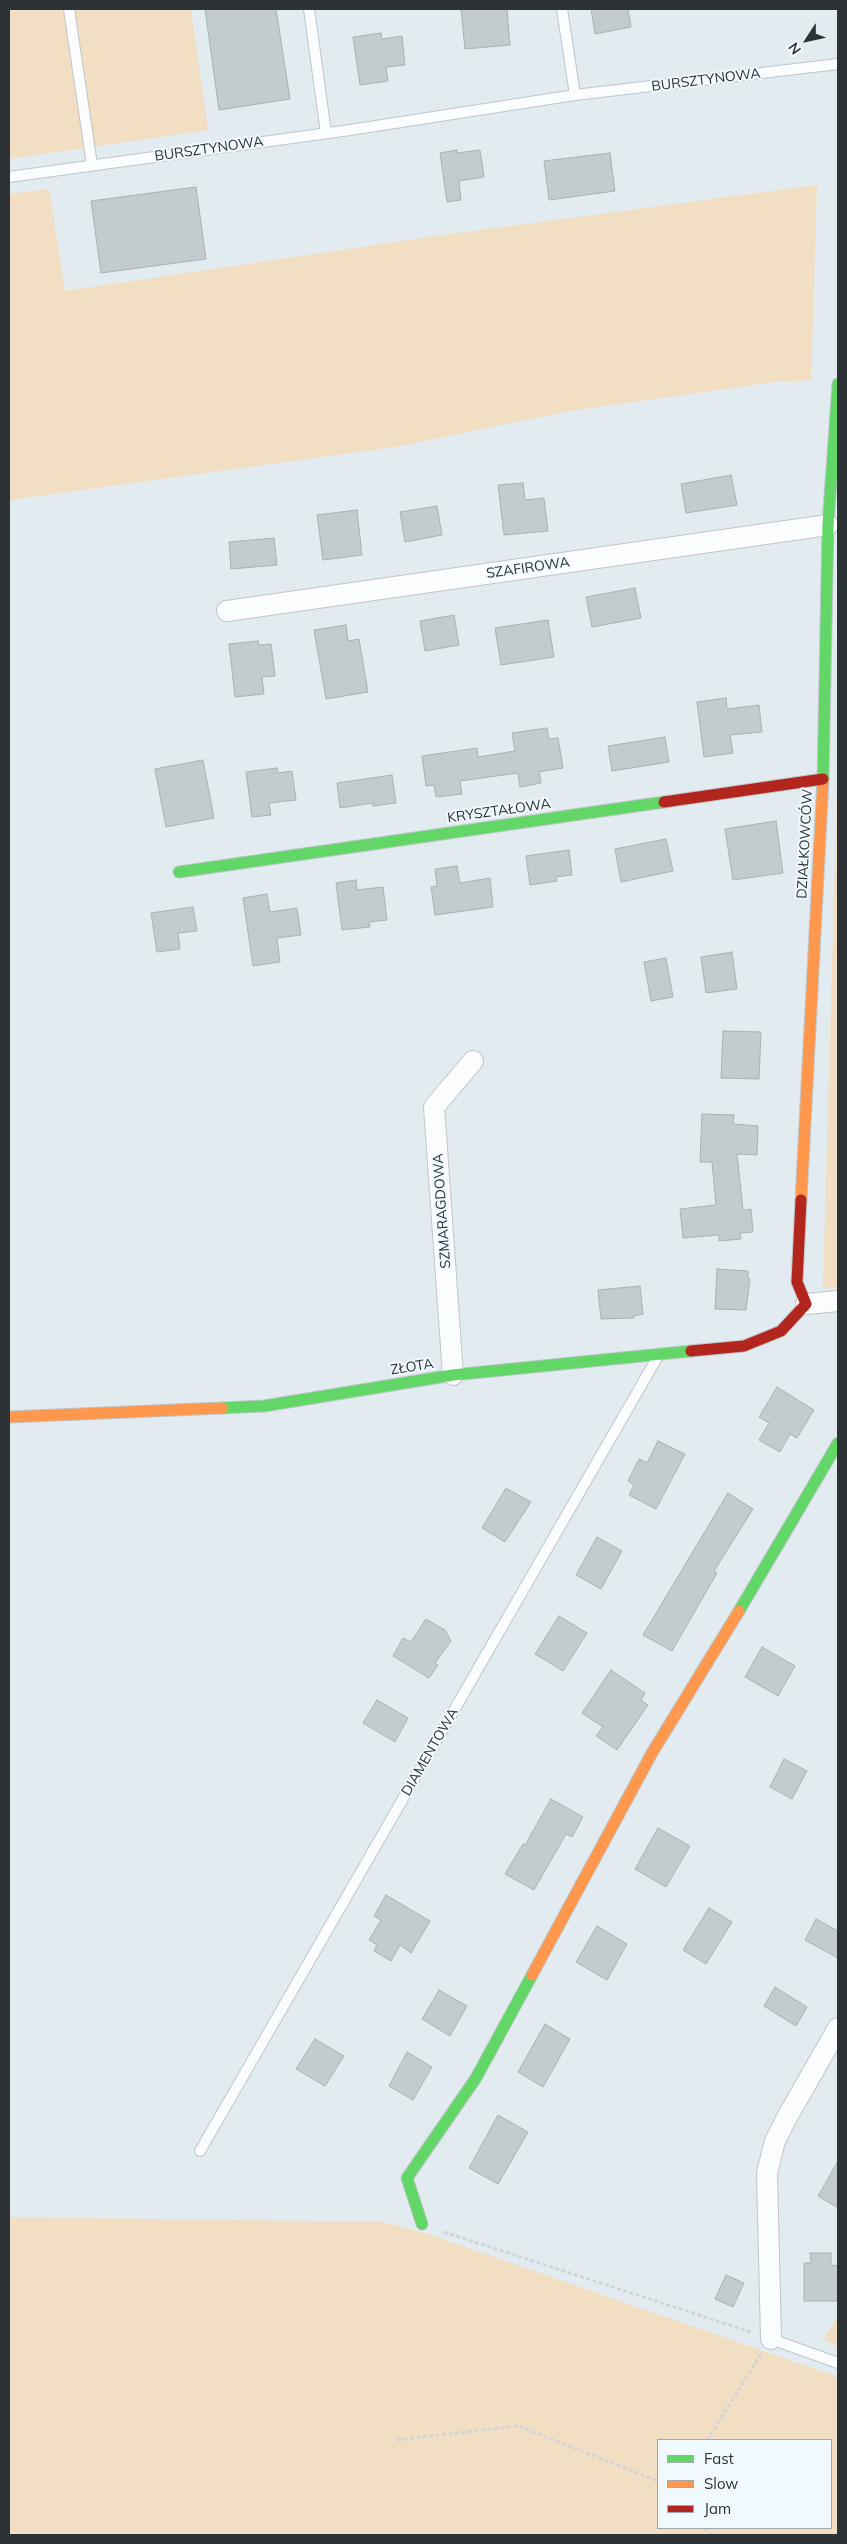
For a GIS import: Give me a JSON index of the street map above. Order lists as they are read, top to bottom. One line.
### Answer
{"streets":{"street":["SZAFIROWA","KRYSZTAŁOWA","DZIAŁKOWCÓW","SZMARAGDOWA","ZŁOTA"],"lane":["BURSZTYNOWA","DIAMENTOWA"]},"crossings":[["SZAFIROWA","DZIAŁKOWCÓW"],["KRYSZTAŁOWA","DZIAŁKOWCÓW"],["DZIAŁKOWCÓW","ZŁOTA"],["SZMARAGDOWA","ZŁOTA"],["ZŁOTA","DIAMENTOWA"]],"legend":["Fast","Slow","Jam"],"north":"bottom left"}
